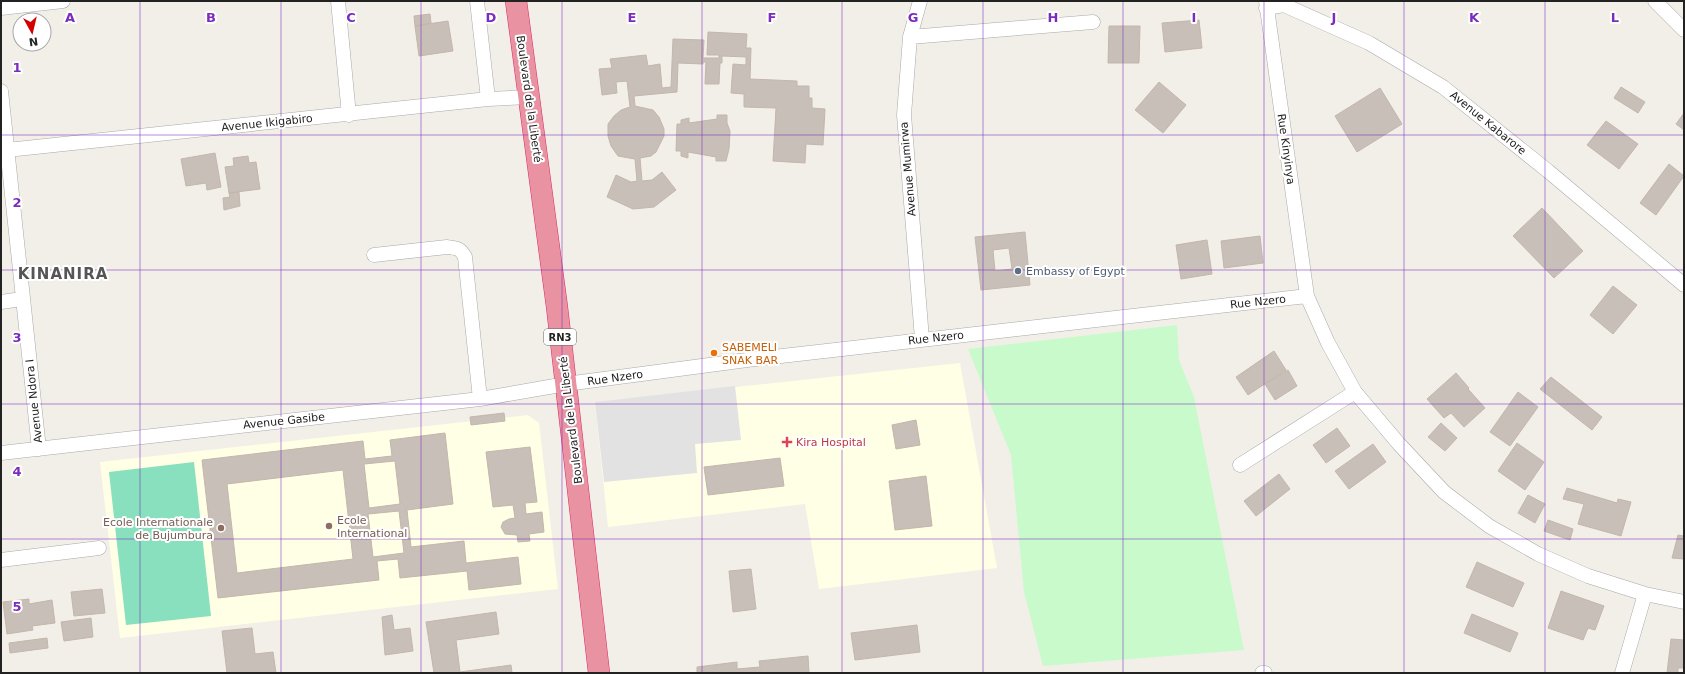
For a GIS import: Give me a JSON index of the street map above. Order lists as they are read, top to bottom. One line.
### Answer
{"streets":{"highway":["Boulevard de la Liberté","RN3"],"street":["Avenue Ikigabiro","Avenue Kabarore","Rue Kinyinya","Avenue Mumirwa","Rue Nzero","Avenue Ndora I","Avenue Gasibe"]},"crossings":[["Boulevard de la Liberté","Avenue Ikigabiro"],["Boulevard de la Liberté","Rue Nzero"],["Boulevard de la Liberté","Avenue Gasibe"],["Avenue Ikigabiro","Avenue Ndora I"],["Avenue Kabarore","Rue Kinyinya"],["Rue Kinyinya","Rue Nzero"],["Avenue Mumirwa","Rue Nzero"],["Rue Nzero","Avenue Gasibe"],["Avenue Ndora I","Avenue Gasibe"]],"districts":["KINANIRA"],"places":{"other":["Embassy of Egypt","SABEMELI SNAK BAR","Ecole International","Ecole Internationale de Bujumbura"],"health":["Kira Hospital"]},"north":"bottom","grid":{"columns":["A","B","C","D","E","F","G","H","I","J","K","L"],"rows":["1","2","3","4","5"]}}
